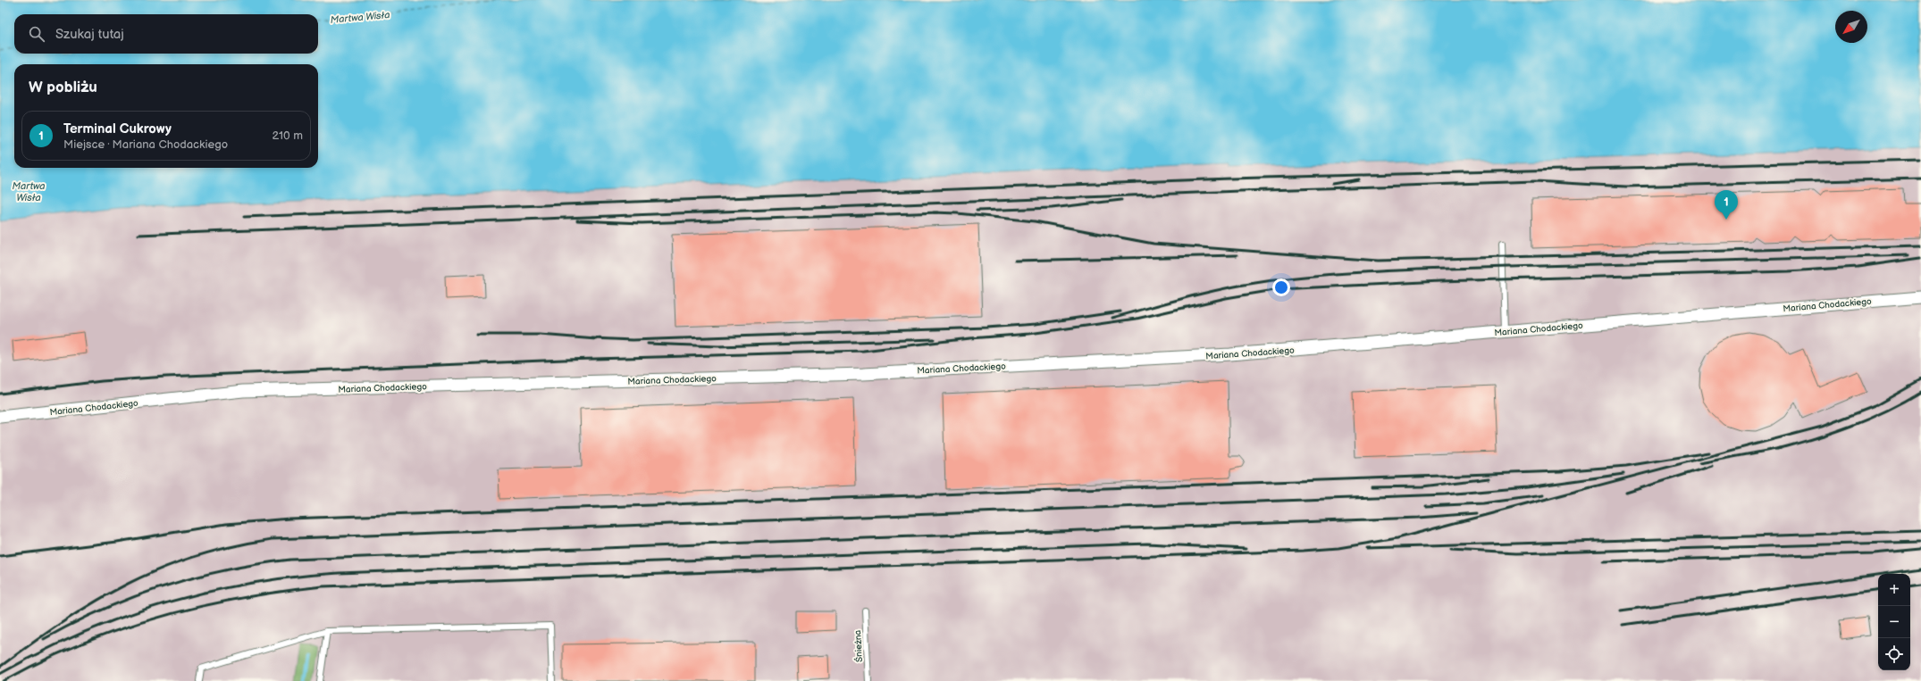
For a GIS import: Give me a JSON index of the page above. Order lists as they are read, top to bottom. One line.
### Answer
{"streets":{"street":["Mariana Chodackiego"],"lane":["Śnieżna"]},"water":["Martwa Wisła"],"north":"bottom left","page":{"search":"Szukaj tutaj","heading":"W pobliżu","list":[{"mark":"1","name":"Terminal Cukrowy","note":"Miejsce · Mariana Chodackiego","value":"210 m"}],"pins":"1","map_buttons":["+","−"]}}
